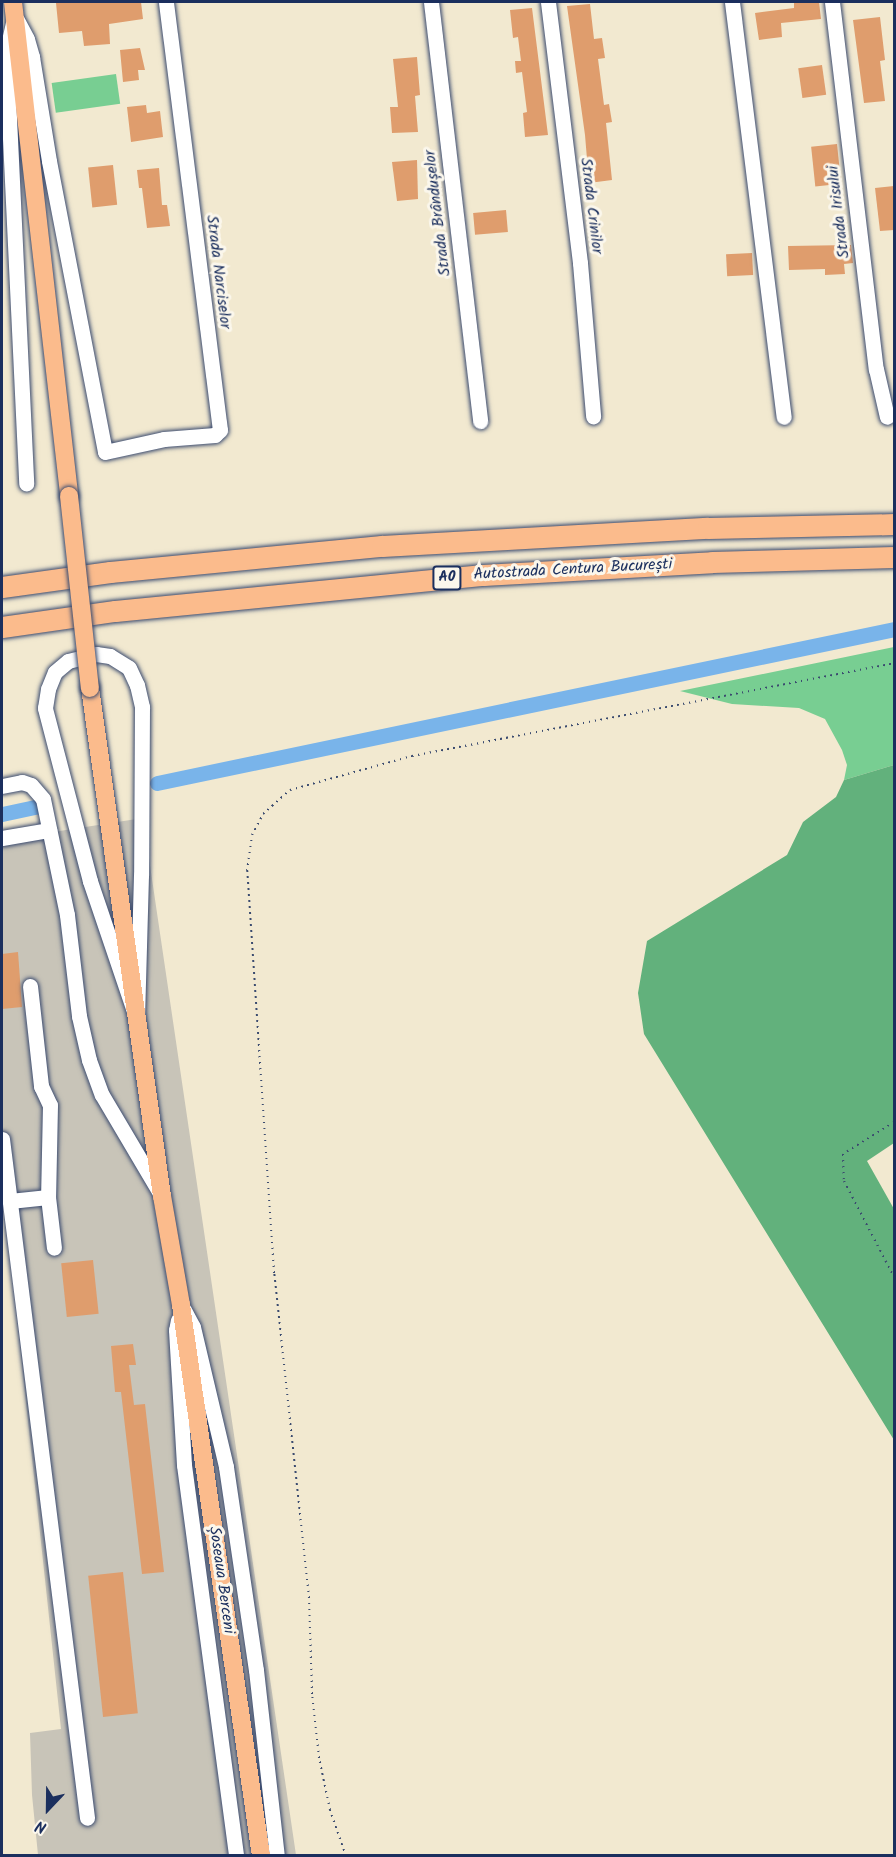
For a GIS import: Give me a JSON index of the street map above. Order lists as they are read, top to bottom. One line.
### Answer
{"streets":{"highway":["Autostrada Centura București","A0"],"main road":["Șoseaua Berceni"],"street":["Strada Crinilor","Strada Irisului","Strada Brândușelor","Strada Narciselor"]},"crossings":[["Strada Narciselor","Șoseaua Berceni"]],"north":"bottom"}
